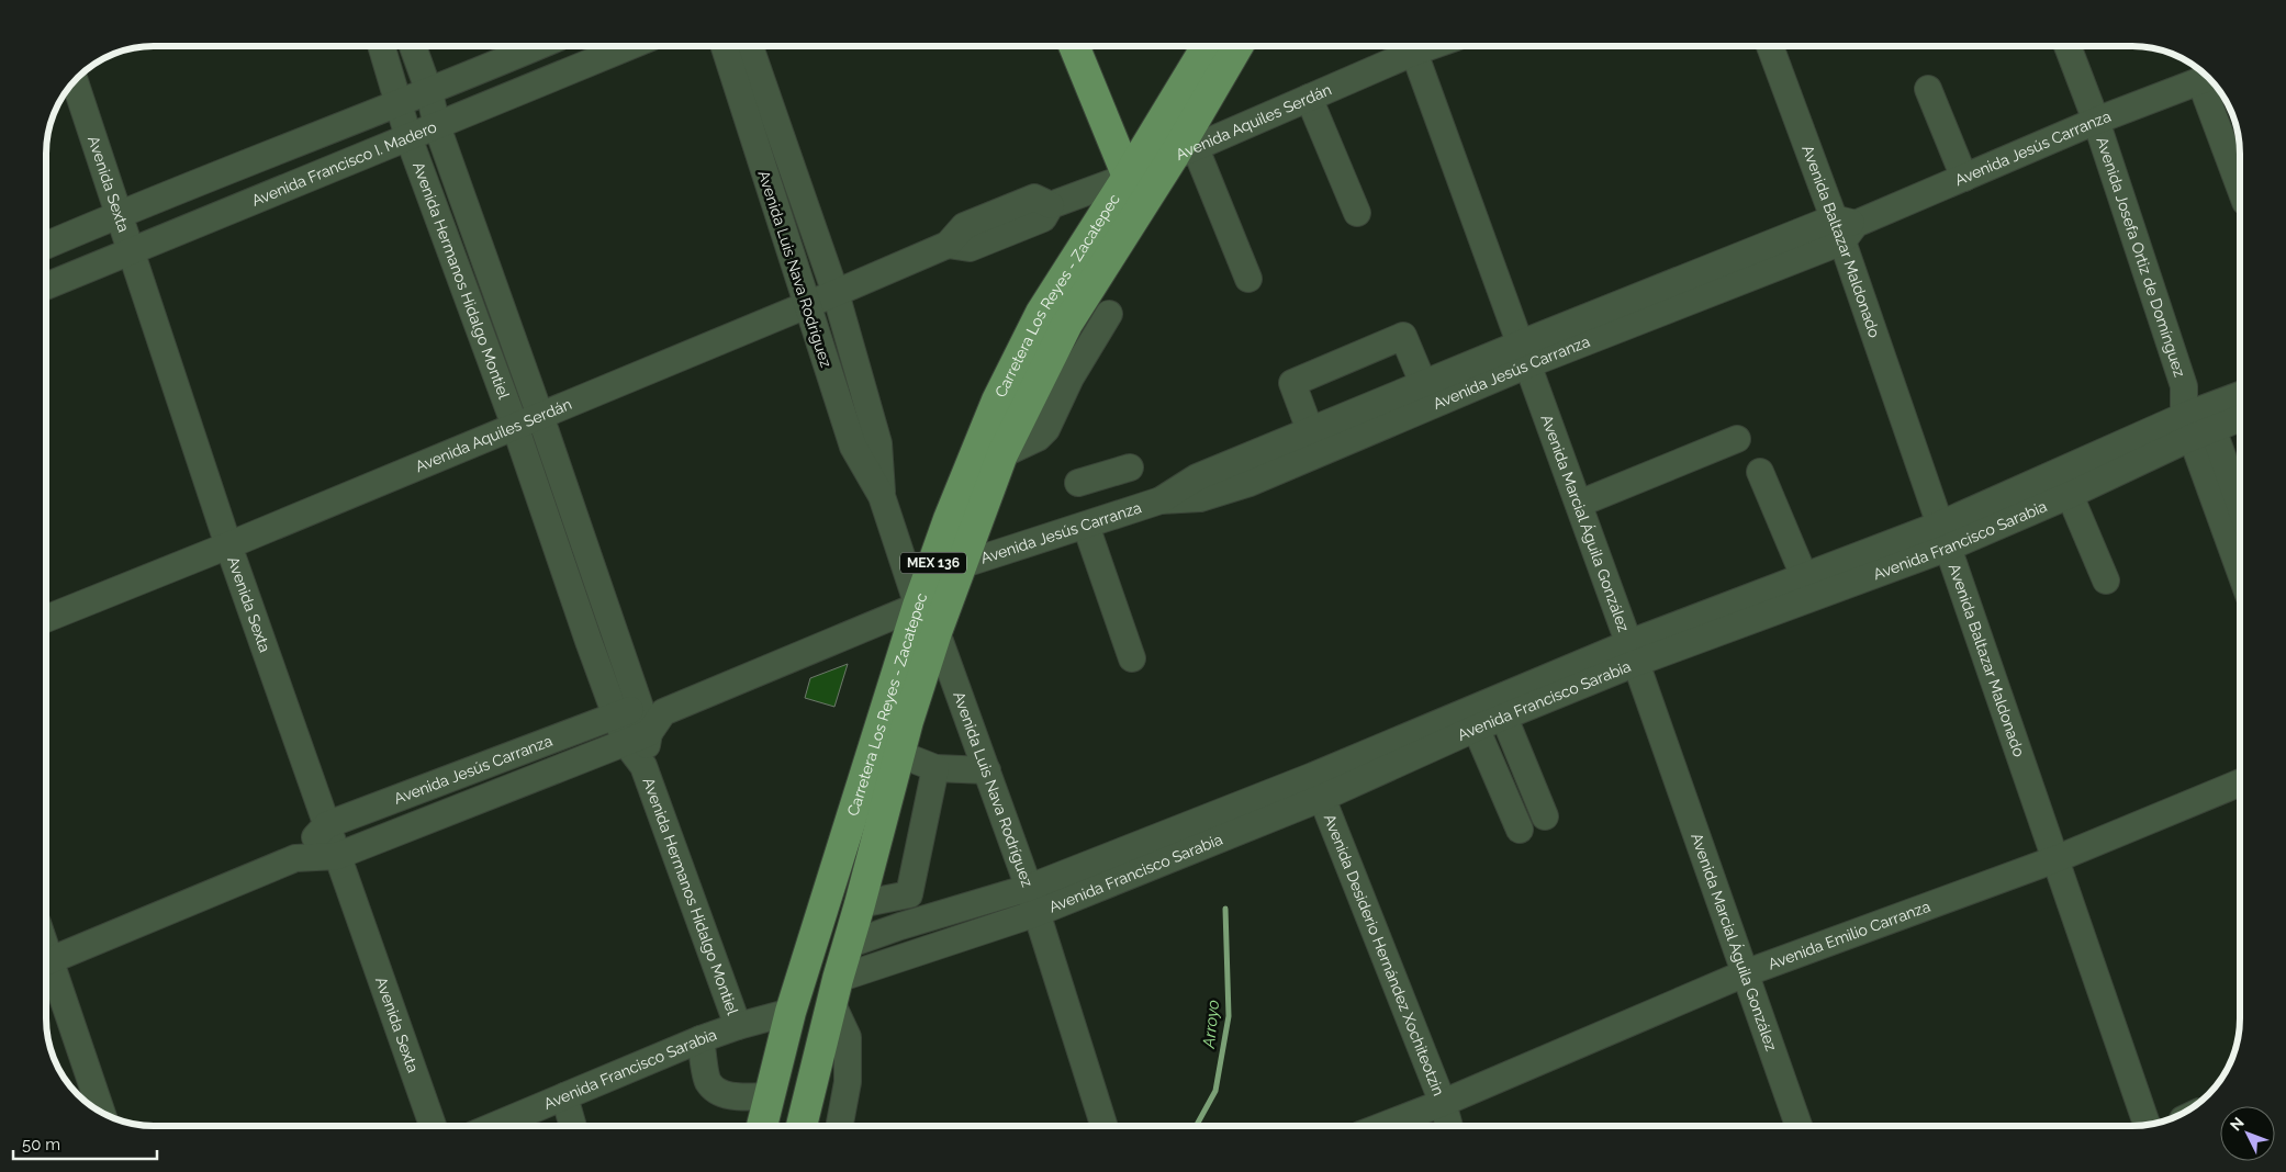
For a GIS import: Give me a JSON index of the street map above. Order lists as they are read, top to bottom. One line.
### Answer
{"streets":{"main road":["Carretera Los Reyes - Zacatepec","MEX 136"],"street":["Avenida Aquiles Serdán","Avenida Jesús Carranza","Avenida Francisco I. Madero","Avenida Sexta","Avenida Baltazar Maldonado","Avenida Josefa Ortiz de Domínguez","Avenida Luis Nava Rodríguez","Avenida Hermanos Hidalgo Montiel","Avenida Marcial Águila González","Avenida Francisco Sarabia","Avenida Emilio Carranza","Avenida Desiderio Hernández Xochiteotzin"]},"crossings":[["Avenida Aquiles Serdán","Avenida Sexta"],["Avenida Aquiles Serdán","Avenida Luis Nava Rodríguez"],["Avenida Aquiles Serdán","Avenida Hermanos Hidalgo Montiel"],["Avenida Aquiles Serdán","Carretera Los Reyes - Zacatepec"],["Avenida Jesús Carranza","Avenida Sexta"],["Avenida Jesús Carranza","Avenida Baltazar Maldonado"],["Avenida Jesús Carranza","Avenida Josefa Ortiz de Domínguez"],["Avenida Jesús Carranza","Avenida Luis Nava Rodríguez"],["Avenida Jesús Carranza","Avenida Hermanos Hidalgo Montiel"],["Avenida Jesús Carranza","Carretera Los Reyes - Zacatepec"],["Avenida Jesús Carranza","Avenida Marcial Águila González"],["Avenida Francisco I. Madero","Avenida Sexta"],["Avenida Francisco I. Madero","Avenida Hermanos Hidalgo Montiel"],["Avenida Baltazar Maldonado","Avenida Francisco Sarabia"],["Avenida Baltazar Maldonado","Avenida Emilio Carranza"],["Avenida Josefa Ortiz de Domínguez","Avenida Francisco Sarabia"],["Avenida Luis Nava Rodríguez","Carretera Los Reyes - Zacatepec"],["Avenida Luis Nava Rodríguez","Avenida Francisco Sarabia"],["Avenida Hermanos Hidalgo Montiel","Avenida Francisco Sarabia"],["Carretera Los Reyes - Zacatepec","Avenida Francisco Sarabia"],["Avenida Marcial Águila González","Avenida Francisco Sarabia"],["Avenida Marcial Águila González","Avenida Emilio Carranza"],["Avenida Francisco Sarabia","Avenida Desiderio Hernández Xochiteotzin"],["Avenida Emilio Carranza","Avenida Desiderio Hernández Xochiteotzin"]],"water":["Arroyo"],"scale_bar":"50 m","north":"top left"}
